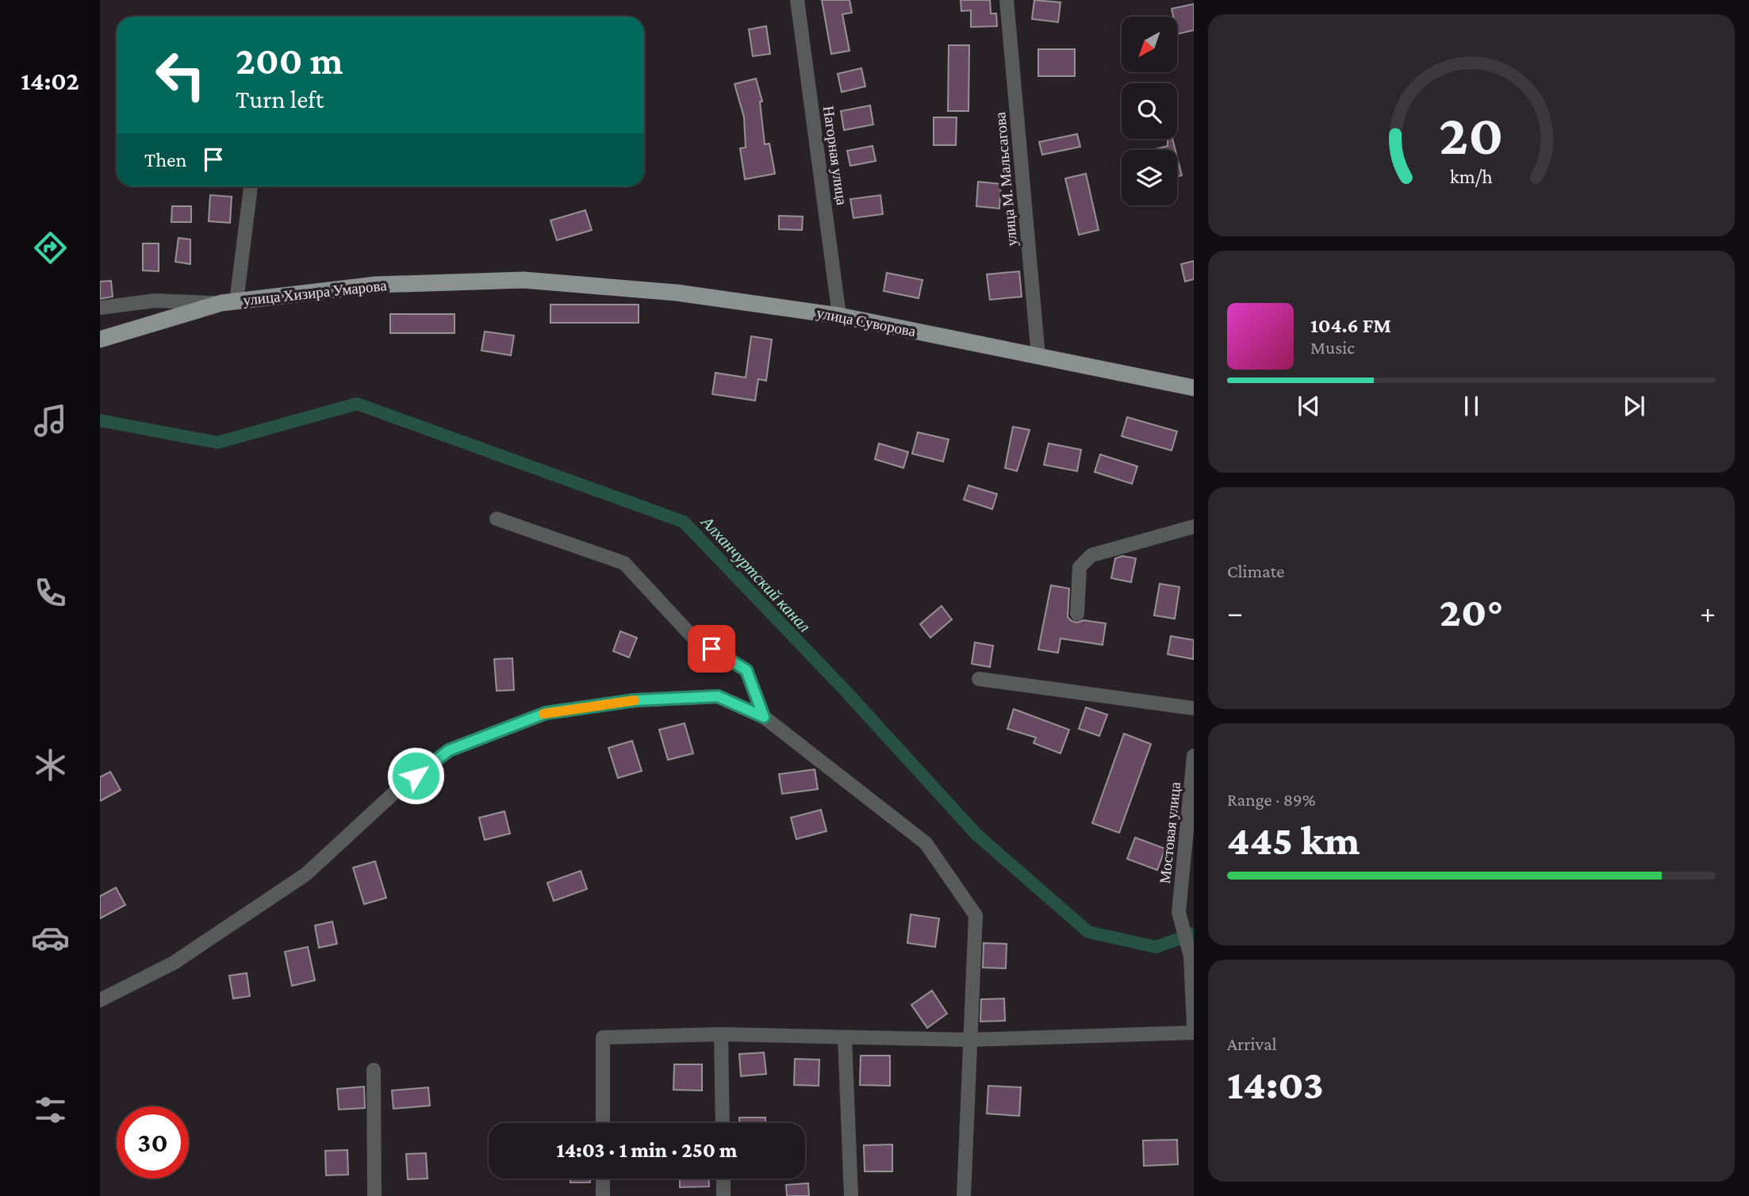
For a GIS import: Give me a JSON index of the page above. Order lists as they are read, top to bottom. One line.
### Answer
{"streets":{"main road":["улица Хизира Умарова","улица Суворова"],"street":["Нагорная улица","улица М. Мальсагова","Мостовая улица"]},"crossings":[["Нагорная улица","улица Суворова"],["улица М. Мальсагова","улица Суворова"],["улица Хизира Умарова","улица Суворова"]],"water":["Алханчуртский канал"],"north":"bottom left","page":{"tabs":"14:02","turn":["200 m","Turn left"],"then":"Then","song":["104.6 FM","Music"],"tile":["Climate",["Range · 89%","445 km"],["Arrival","14:03"]],"heat":["−","20°","+"],"limit":"30","trip":"14:03 · 1 min · 250 m","gauge":["20","km/h"]}}
